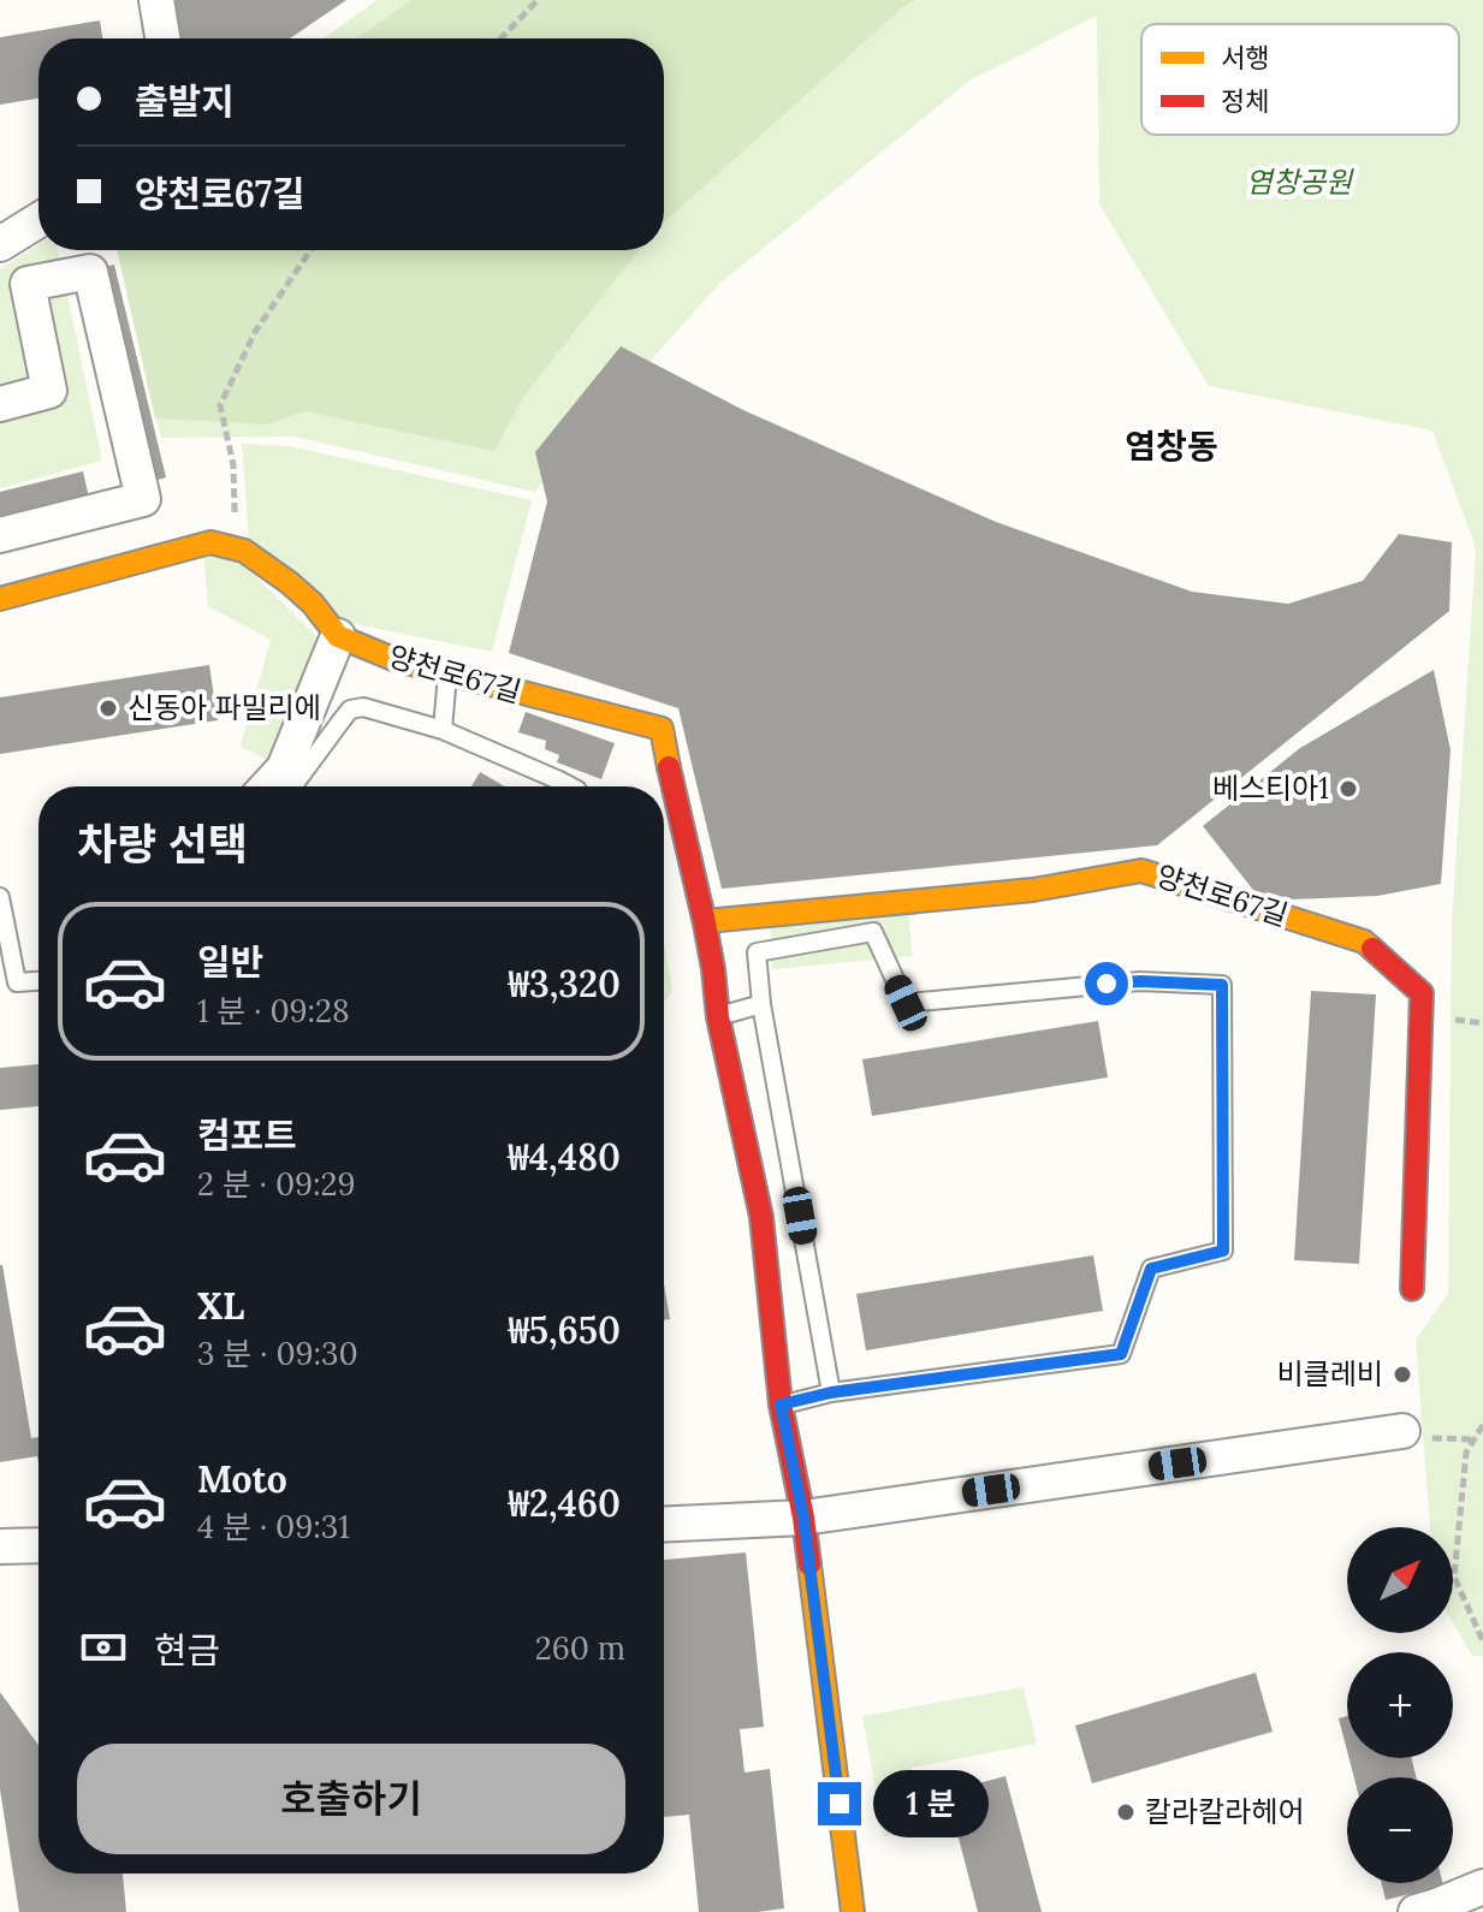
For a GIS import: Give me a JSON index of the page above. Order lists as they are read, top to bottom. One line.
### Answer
{"streets":{"street":["양천로67길"]},"districts":["염창동"],"parks":["염창공원"],"places":["신동아 파밀리에","베스티아1","비클레비","칼라칼라헤어"],"legend":["서행","정체"],"north":"top right","page":{"banner":["출발지","양천로67길"],"heading":"차량 선택","list":[{"name":"일반","note":"1 분 · 09:28","value":"₩3,320"},{"name":"컴포트","note":"2 분 · 09:29","value":"₩4,480"},{"name":"XL","note":"3 분 · 09:30","value":"₩5,650"},{"name":"Moto","note":"4 분 · 09:31","value":"₩2,460"}],"map_buttons":["+","−"],"pay":["현금","260 m"],"buttons":"호출하기","bubble":"1 분"}}
